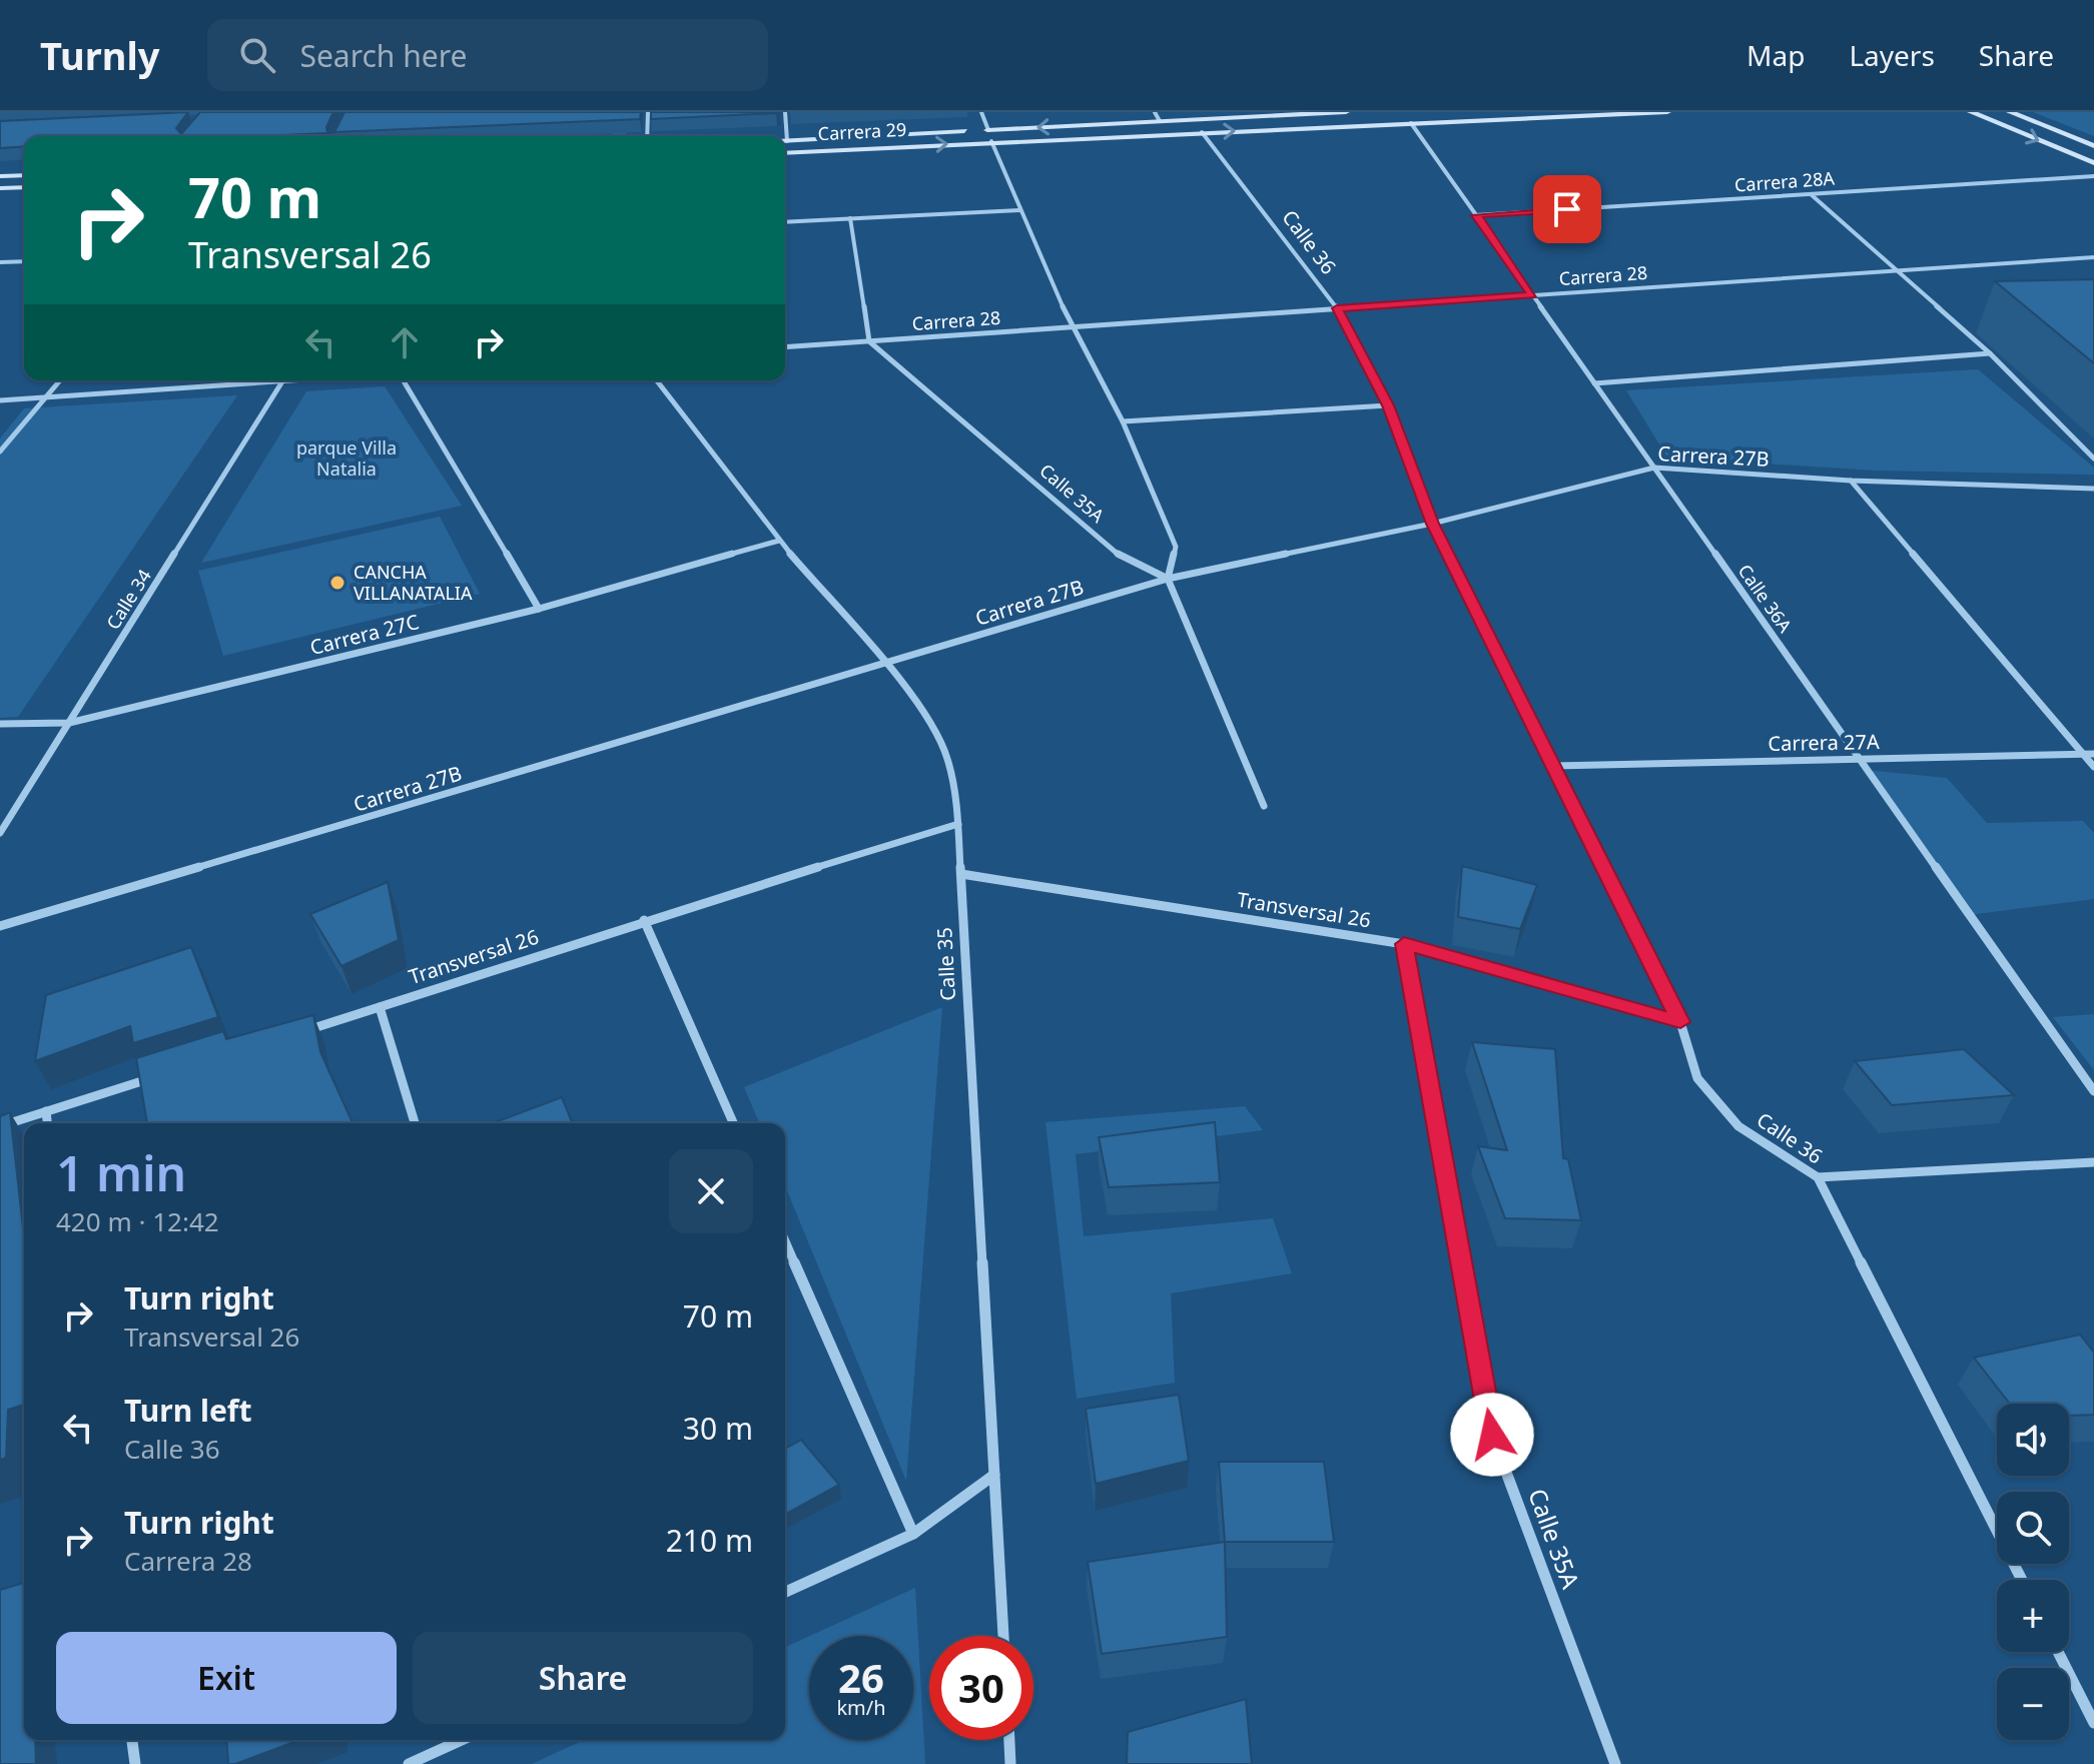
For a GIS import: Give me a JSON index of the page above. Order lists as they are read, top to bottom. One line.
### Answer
{"streets":{"main road":["Carrera 29"],"street":["Carrera 28A","Calle 36","Carrera 28","Carrera 27B","Calle 35A","Calle 36A","Calle 34","Carrera 27C","Carrera 27A","Transversal 26","Calle 35"]},"crossings":[["Carrera 29","Calle 36"],["Carrera 29","Calle 36A"],["Carrera 28A","Calle 36A"],["Calle 36","Carrera 28"],["Calle 36","Carrera 27B"],["Calle 36","Carrera 27A"],["Calle 36","Transversal 26"],["Carrera 28","Calle 35A"],["Carrera 28","Calle 36A"],["Carrera 27B","Calle 35A"],["Carrera 27B","Calle 36A"],["Carrera 27B","Calle 35"],["Calle 35A","Transversal 26"],["Calle 36A","Carrera 27A"],["Calle 34","Carrera 27C"],["Carrera 27C","Calle 35"],["Transversal 26","Calle 35"]],"parks":["parque Villa Natalia"],"places":["CANCHA VILLANATALIA"],"page":{"header":"Turnly","search":"Search here","nav":["Map","Layers","Share"],"turn":["70 m","Transversal 26"],"heading":["1 min","420 m · 12:42"],"list":[{"name":"Turn right","note":"Transversal 26","value":"70 m"},{"name":"Turn left","note":"Calle 36","value":"30 m"},{"name":"Turn right","note":"Carrera 28","value":"210 m"}],"map_buttons":["+","−"],"buttons":["Exit","Share"],"speed":"26 km/h","limit":"30"}}
